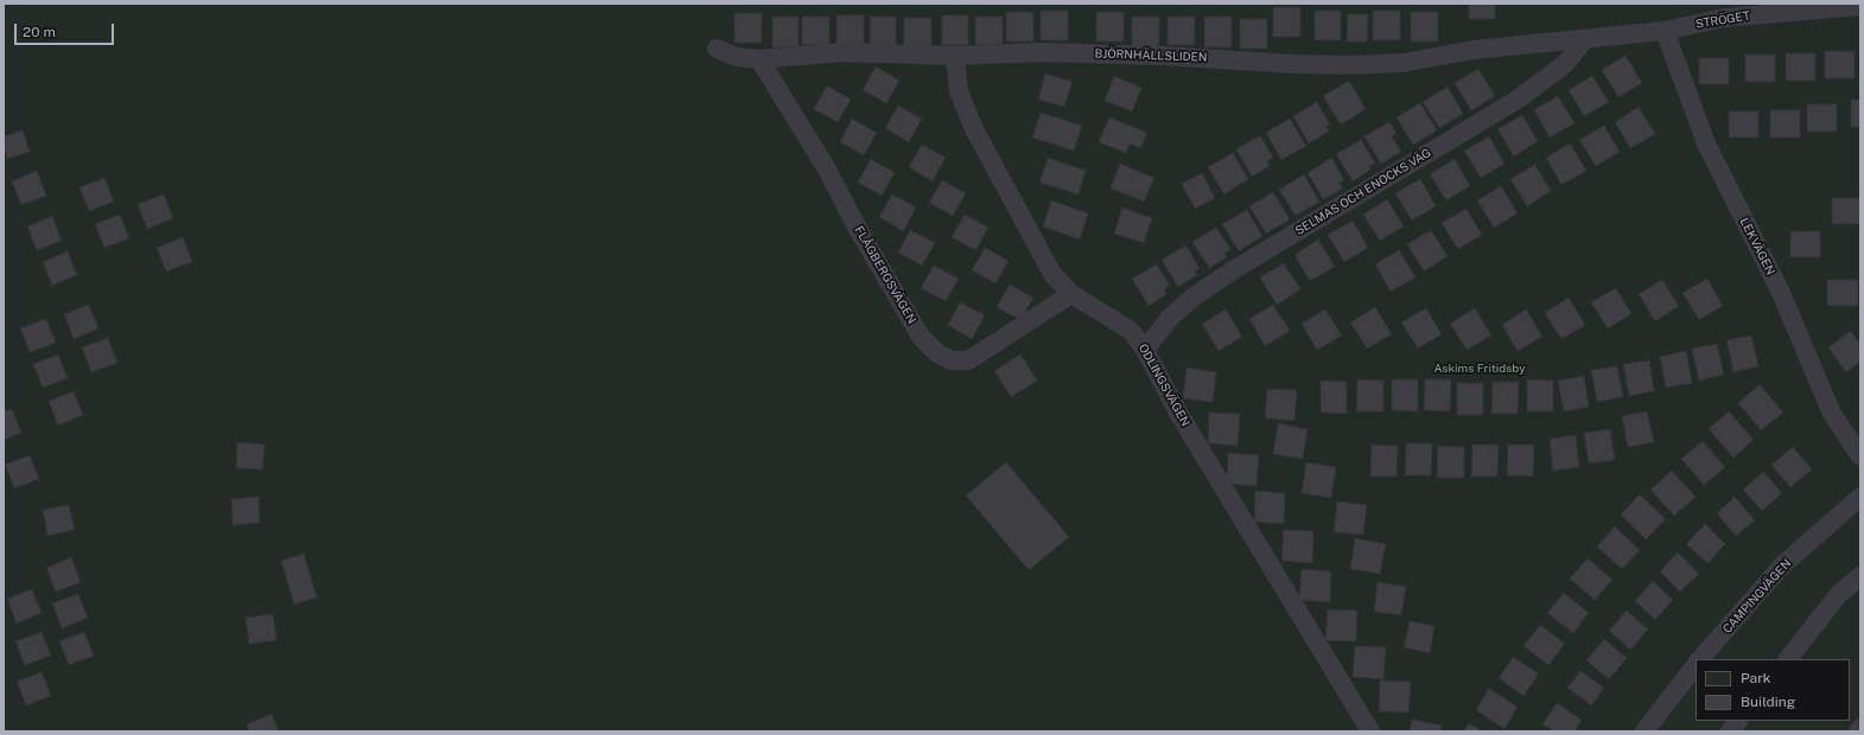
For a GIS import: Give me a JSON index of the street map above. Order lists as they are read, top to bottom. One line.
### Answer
{"streets":{"lane":["STRÖGET","BJÖRNHÄLLSLIDEN","SELMAS OCH ENOCKS VÄG","LEKVÄGEN","FLÅGBERGSVÄGEN","ODLINGSVÄGEN","CAMPINGVÄGEN"]},"crossings":[["STRÖGET","BJÖRNHÄLLSLIDEN"],["STRÖGET","SELMAS OCH ENOCKS VÄG"],["STRÖGET","LEKVÄGEN"],["BJÖRNHÄLLSLIDEN","SELMAS OCH ENOCKS VÄG"],["BJÖRNHÄLLSLIDEN","FLÅGBERGSVÄGEN"],["BJÖRNHÄLLSLIDEN","ODLINGSVÄGEN"],["SELMAS OCH ENOCKS VÄG","ODLINGSVÄGEN"],["FLÅGBERGSVÄGEN","ODLINGSVÄGEN"]],"parks":["Askims Fritidsby"],"legend":["Park","Building"],"scale_bar":"20 m"}
